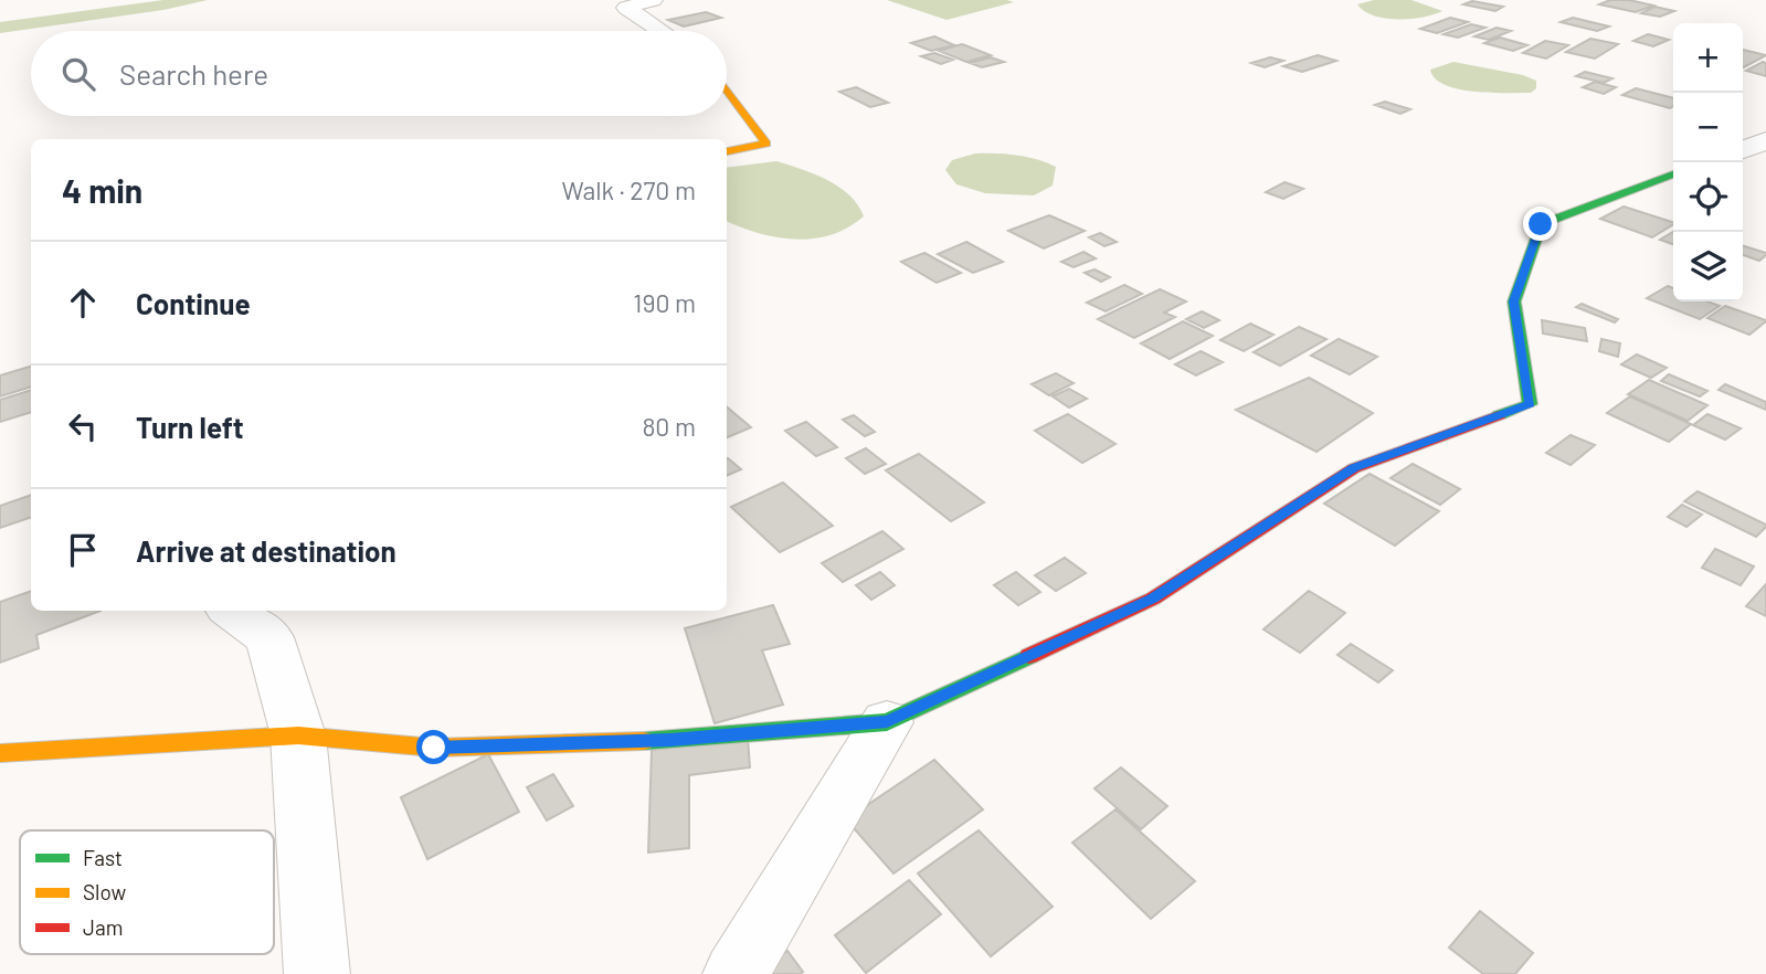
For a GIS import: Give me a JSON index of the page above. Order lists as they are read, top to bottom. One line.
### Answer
{"legend":["Fast","Slow","Jam"],"page":{"map_buttons":["+","−"],"search":"Search here","heading":["4 min","Walk · 270 m"],"list":[["Continue","190 m"],["Turn left","80 m"],"Arrive at destination"]}}
